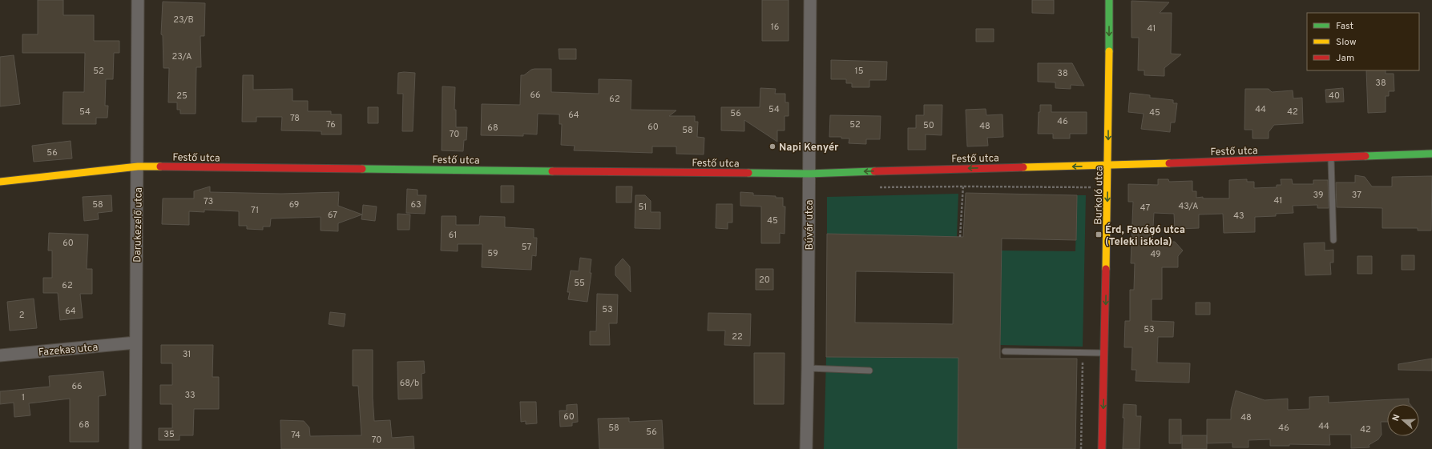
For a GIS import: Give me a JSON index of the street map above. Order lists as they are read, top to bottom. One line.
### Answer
{"streets":{"street":["Festő utca","Burkoló utca","Darukezelő utca","Búvár utca","Fazekas utca"]},"crossings":[["Festő utca","Burkoló utca"],["Festő utca","Darukezelő utca"],["Festő utca","Búvár utca"],["Darukezelő utca","Fazekas utca"]],"one_way":["Burkoló utca"],"places":{"other":["Napi Kenyér"],"transit":["Érd, Favágó utca (Teleki iskola)"]},"house_numbers":["23/B","16","41","23/A","52","15","38","38","66","25","40","62","54","44","54","42","45","56","64","78","46","76","52","50","48","60","68","58","70","56","39","37","41","73","58","69","63","43/A","51","47","71","67","43","45","61","60","57","59","49","20","55","62","53","64","2","53","22","31","68/b","66","33","1","60","48","68","44","58","46","42","56","35","74","70"],"legend":["Fast","Slow","Jam"],"north":"left"}
